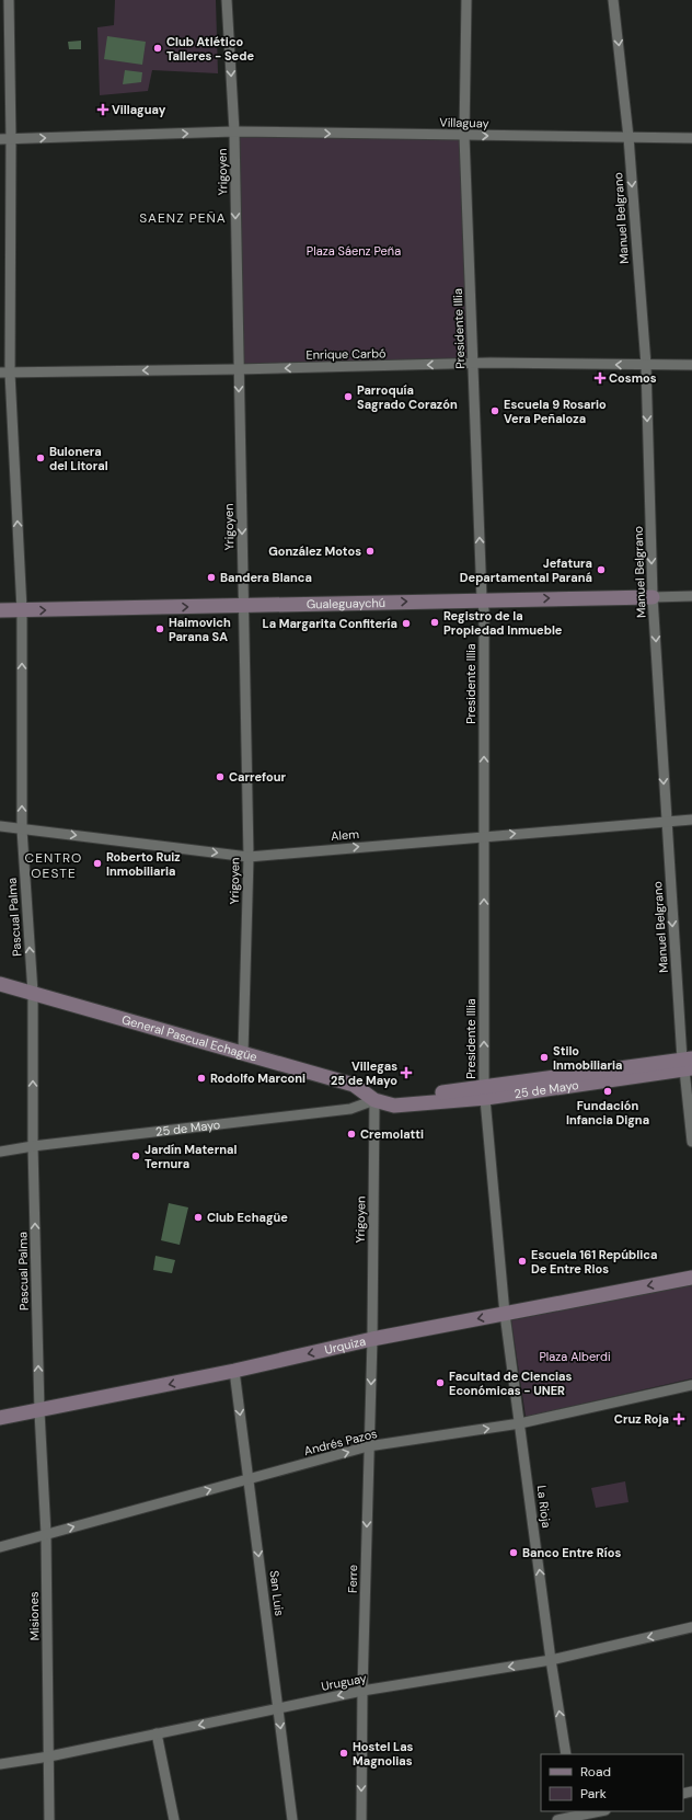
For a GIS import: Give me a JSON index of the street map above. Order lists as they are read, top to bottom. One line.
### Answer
{"streets":{"street":["Villaguay","Yrigoyen","Manuel Belgrano","Presidente Illia","Enrique Carbó","Gualeguaychú","Alem","Pascual Palma","General Pascual Echagüe","25 de Mayo","Urquiza","Andrés Pazos","La Rioja","Ferre","San Luis","Misiones","Uruguay"]},"crossings":[["Villaguay","Yrigoyen"],["Villaguay","Manuel Belgrano"],["Villaguay","Presidente Illia"],["Villaguay","Pascual Palma"],["Yrigoyen","Enrique Carbó"],["Yrigoyen","Gualeguaychú"],["Yrigoyen","Alem"],["Yrigoyen","General Pascual Echagüe"],["Yrigoyen","25 de Mayo"],["Yrigoyen","Urquiza"],["Yrigoyen","Ferre"],["Manuel Belgrano","Enrique Carbó"],["Manuel Belgrano","Gualeguaychú"],["Manuel Belgrano","Alem"],["Manuel Belgrano","25 de Mayo"],["Presidente Illia","Enrique Carbó"],["Presidente Illia","Gualeguaychú"],["Presidente Illia","Alem"],["Presidente Illia","25 de Mayo"],["Presidente Illia","Urquiza"],["Presidente Illia","La Rioja"],["Enrique Carbó","Pascual Palma"],["Gualeguaychú","Pascual Palma"],["Alem","Pascual Palma"],["Pascual Palma","General Pascual Echagüe"],["Pascual Palma","25 de Mayo"],["Pascual Palma","Urquiza"],["Pascual Palma","Misiones"],["General Pascual Echagüe","25 de Mayo"],["Urquiza","La Rioja"],["Urquiza","Ferre"],["Urquiza","San Luis"],["Urquiza","Misiones"],["Andrés Pazos","La Rioja"],["Andrés Pazos","Ferre"],["Andrés Pazos","San Luis"],["Andrés Pazos","Misiones"],["La Rioja","Uruguay"],["Ferre","Uruguay"],["San Luis","Uruguay"],["Misiones","Uruguay"]],"one_way":["Villaguay","Yrigoyen","Manuel Belgrano","Presidente Illia","Enrique Carbó","Gualeguaychú","Alem","Pascual Palma","Urquiza","Andrés Pazos","La Rioja","Ferre","San Luis","Uruguay"],"districts":["SAENZ PEÑA","CENTRO OESTE"],"parks":["Plaza Sáenz Peña","Plaza Alberdi"],"places":{"other":["Club Atlético Talleres - Sede","Parroquía Sagrado Corazón","Escuela 9 Rosario Vera Peñaloza","Bulonera del Litoral","González Motos","Jefatura Departamental Paraná","Bandera Blanca","Registro de la Propiedad Inmueble","La Margarita Confitería","Haimovich Parana SA","Carrefour","Roberto Ruiz Inmobiliaria","Stilo Inmobiliaria","Rodolfo Marconi","Fundación Infancia Digna","Cremolatti","Jardín Maternal Ternura","Club Echagüe","Escuela 161 República De Entre Rios","Facultad de Ciencias Económicas - UNER","Banco Entre Ríos","Hostel Las Magnolias"],"health":["Villaguay","Cosmos","Villegas 25 de Mayo","Cruz Roja"]},"legend":["Road","Park"]}
